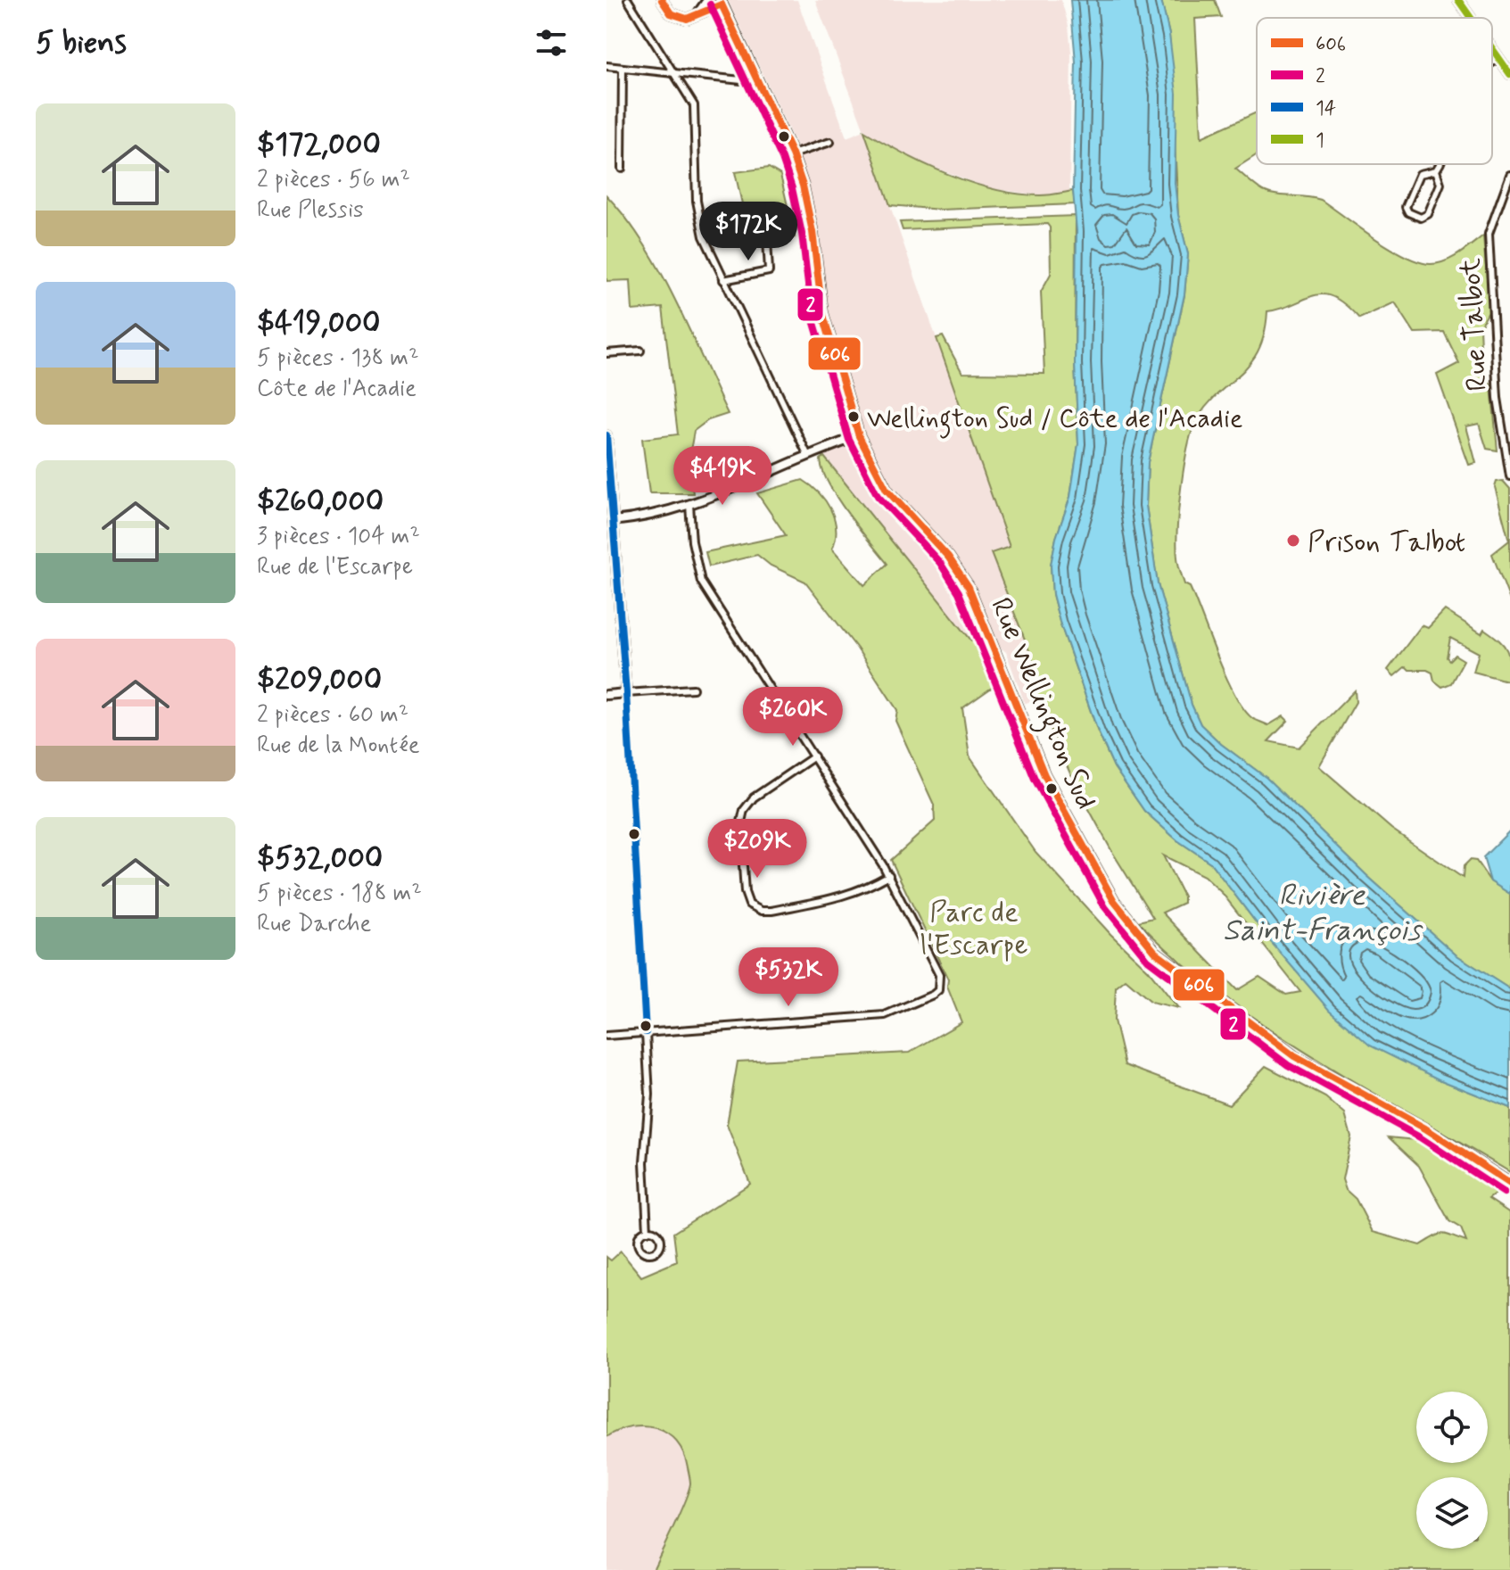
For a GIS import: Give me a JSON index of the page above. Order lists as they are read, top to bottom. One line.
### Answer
{"streets":{"main road":["Rue Wellington Sud"],"street":["Rue Talbot"]},"water":["Rivière Saint-François"],"parks":["Parc de l'Escarpe"],"places":["Wellington Sud / Côte de l'Acadie","Prison Talbot"],"lines":["transit line 606","transit line 1","transit line 2","transit line 14"],"legend":["606","2","14","1"],"page":{"heading":"5 biens","list":[{"name":"$172,000","note":"2 pièces · 56 m² · Rue Plessis"},{"name":"$419,000","note":"5 pièces · 138 m² · Côte de l'Acadie"},{"name":"$260,000","note":"3 pièces · 104 m² · Rue de l'Escarpe"},{"name":"$209,000","note":"2 pièces · 60 m² · Rue de la Montée"},{"name":"$532,000","note":"5 pièces · 188 m² · Rue Darche"}],"price":["$172K","$419K","$260K","$209K","$532K"]}}
